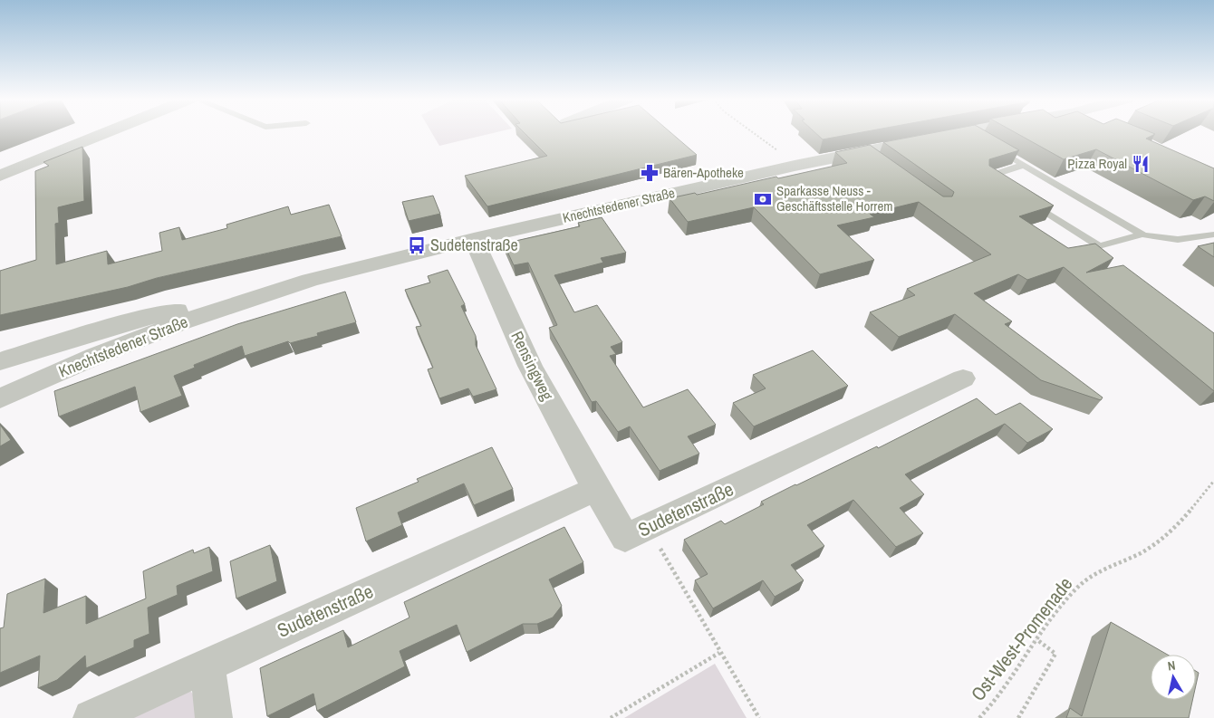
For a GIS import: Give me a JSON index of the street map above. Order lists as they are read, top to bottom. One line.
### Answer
{"streets":{"street":["Knechtstedener Straße","Rensingweg","Sudetenstraße"],"path":["Ost-West-Promenade"]},"crossings":[["Knechtstedener Straße","Rensingweg"],["Rensingweg","Sudetenstraße"]],"places":{"restaurant":["Pizza Royal"],"pharmacy":["Bären-Apotheke"],"bank":["Sparkasse Neuss - Geschäftsstelle Horrem"],"bus stop":["Sudetenstraße"]},"north":"top"}
